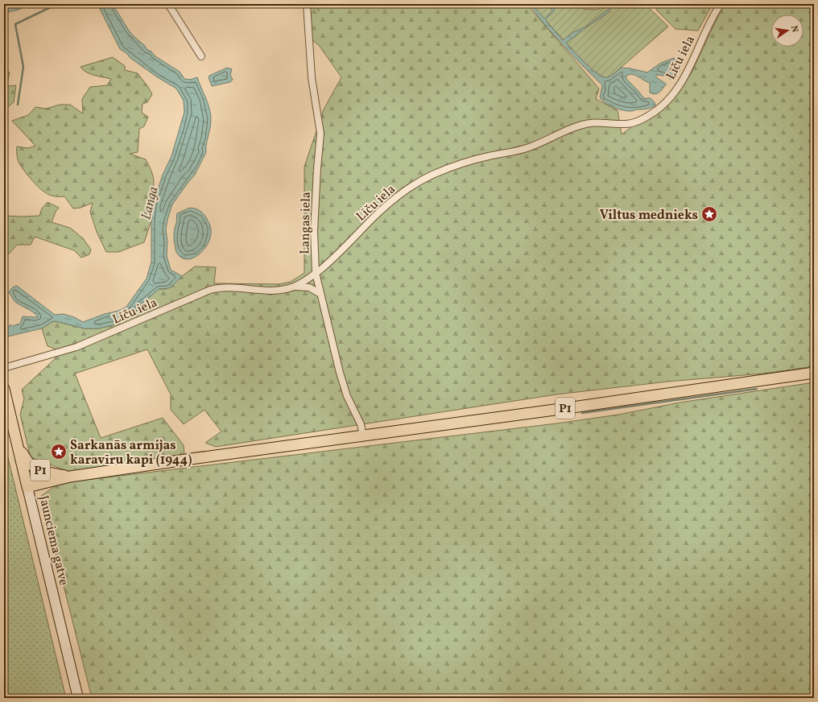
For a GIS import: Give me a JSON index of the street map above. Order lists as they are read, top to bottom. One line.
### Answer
{"streets":{"main road":["P1","Jaunciema gatve"],"street":["Līču iela","Langas iela"]},"crossings":[["Līču iela","Langas iela"],["Langas iela","P1"],["P1","Jaunciema gatve"]],"water":["Langa"],"places":{"place":["Viltus mednieks","Sarkanās armijas karavīru kapi (1944)"]},"north":"right"}
